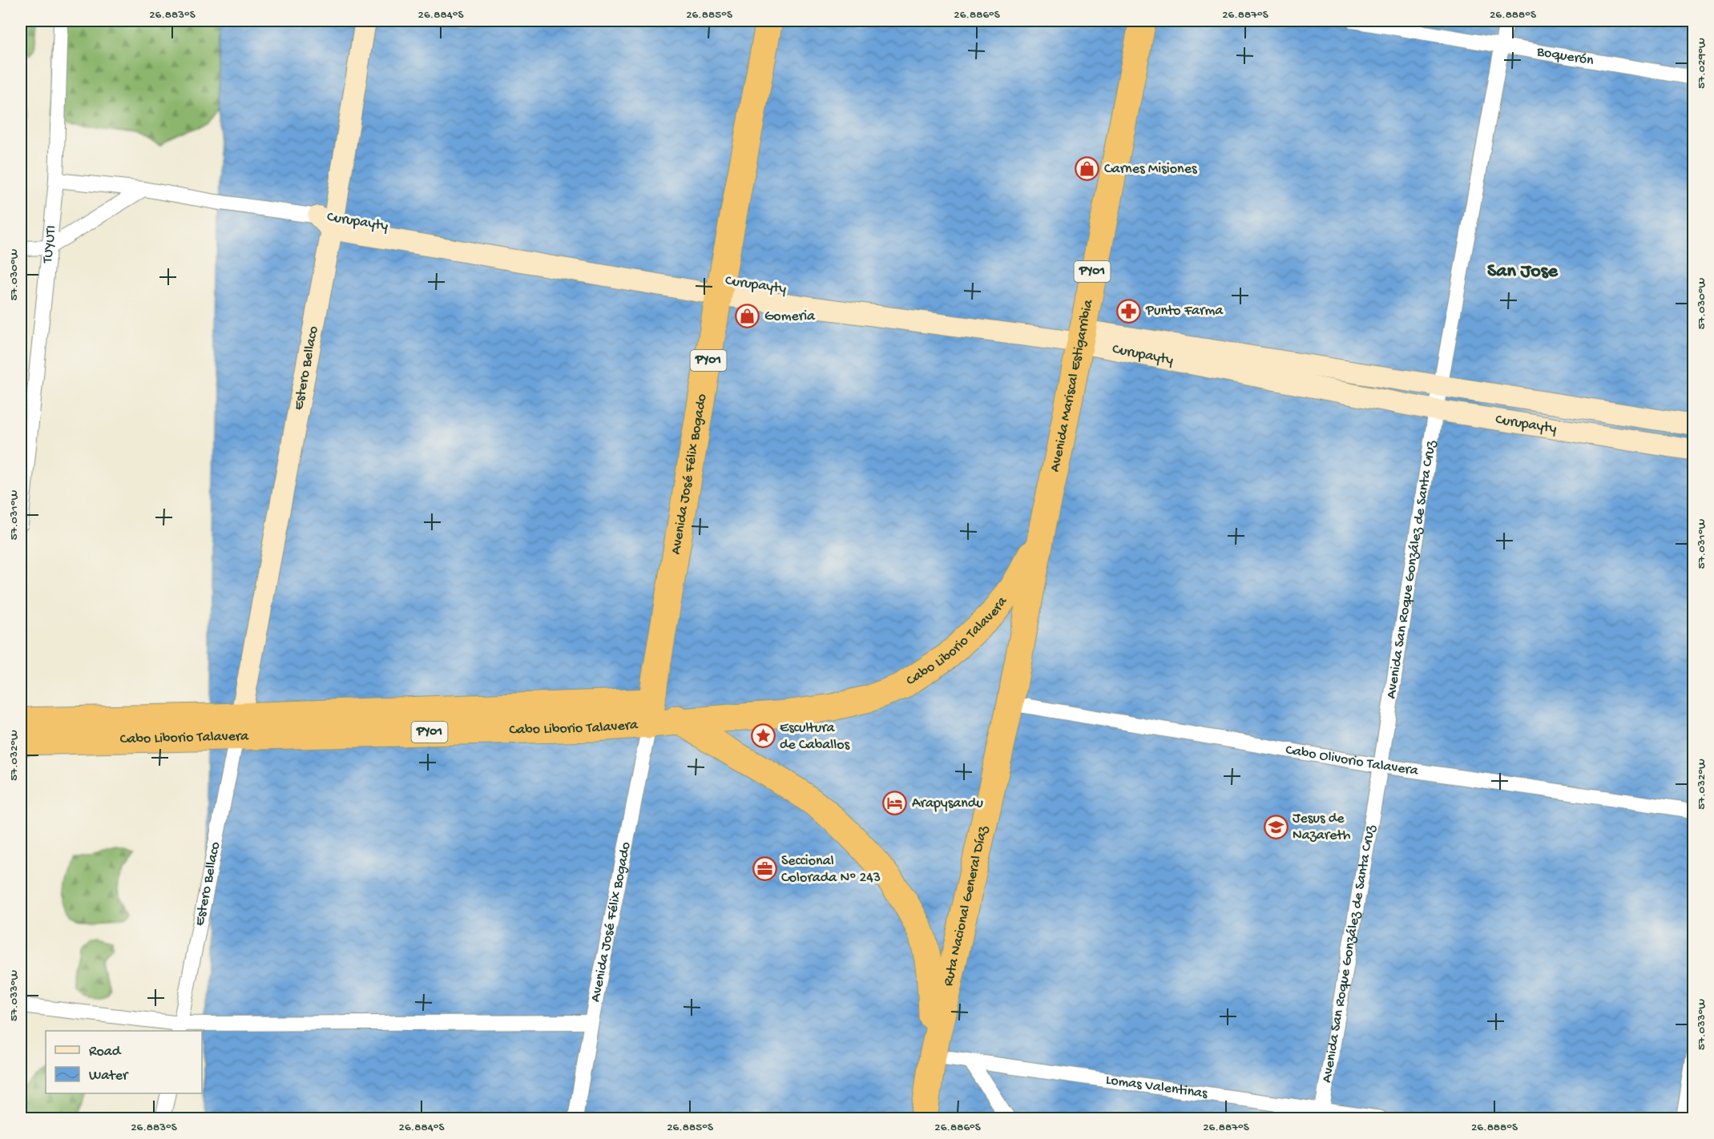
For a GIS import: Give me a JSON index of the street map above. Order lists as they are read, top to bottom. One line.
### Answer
{"streets":{"highway":["PY01","Avenida Mariscal Estigarribia","Avenida José Félix Bogado","Cabo Liborio Talavera","Ruta Nacional General Díaz"],"street":["Boquerón","Curupayty","TUYUTI","Estero Bellaco","Avenida San Roque González de Santa Cruz","Cabo Olivorio Talavera","Lomas Valentinas"]},"crossings":[["Boquerón","Avenida San Roque González de Santa Cruz"],["Curupayty","Estero Bellaco"],["Curupayty","Avenida Mariscal Estigarribia"],["Curupayty","Avenida José Félix Bogado"],["Curupayty","Avenida San Roque González de Santa Cruz"],["Estero Bellaco","Cabo Liborio Talavera"],["Avenida Mariscal Estigarribia","Cabo Liborio Talavera"],["Avenida Mariscal Estigarribia","Ruta Nacional General Díaz"],["Avenida José Félix Bogado","Cabo Liborio Talavera"],["Avenida San Roque González de Santa Cruz","Cabo Olivorio Talavera"],["Avenida San Roque González de Santa Cruz","Lomas Valentinas"],["Cabo Liborio Talavera","Ruta Nacional General Díaz"],["Cabo Olivorio Talavera","Ruta Nacional General Díaz"],["Ruta Nacional General Díaz","Lomas Valentinas"]],"districts":["San Jose"],"places":{"shop":["Carnes Misiones","Gomeria"],"pharmacy":["Punto Farma"],"place":["Escultura de Caballos"],"hotel":["Arapysandu"],"school or university":["Jesus de Nazareth"],"office":["Seccional Colorada Nº 243"]},"legend":["Road","Water"],"coordinates":["26.883°S","26.884°S","26.885°S","26.886°S","26.887°S","26.888°S","57.029°W","57.030°W","57.031°W","57.032°W","57.033°W"]}
